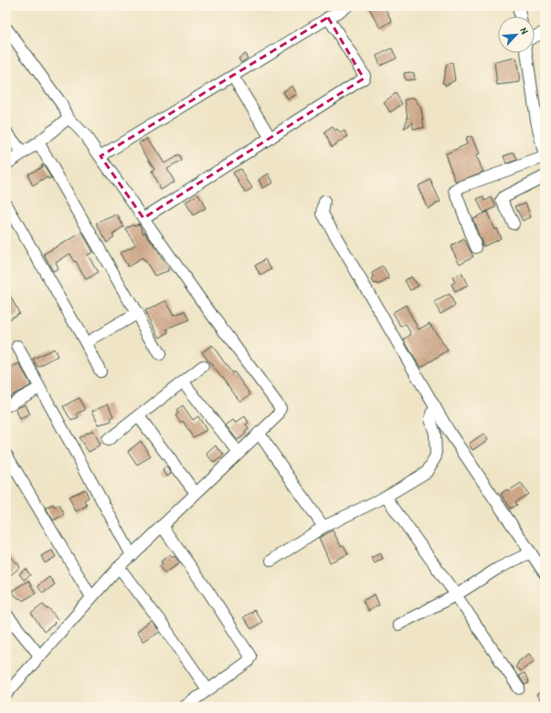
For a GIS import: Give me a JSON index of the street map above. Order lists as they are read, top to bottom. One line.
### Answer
{"north":"top right"}
